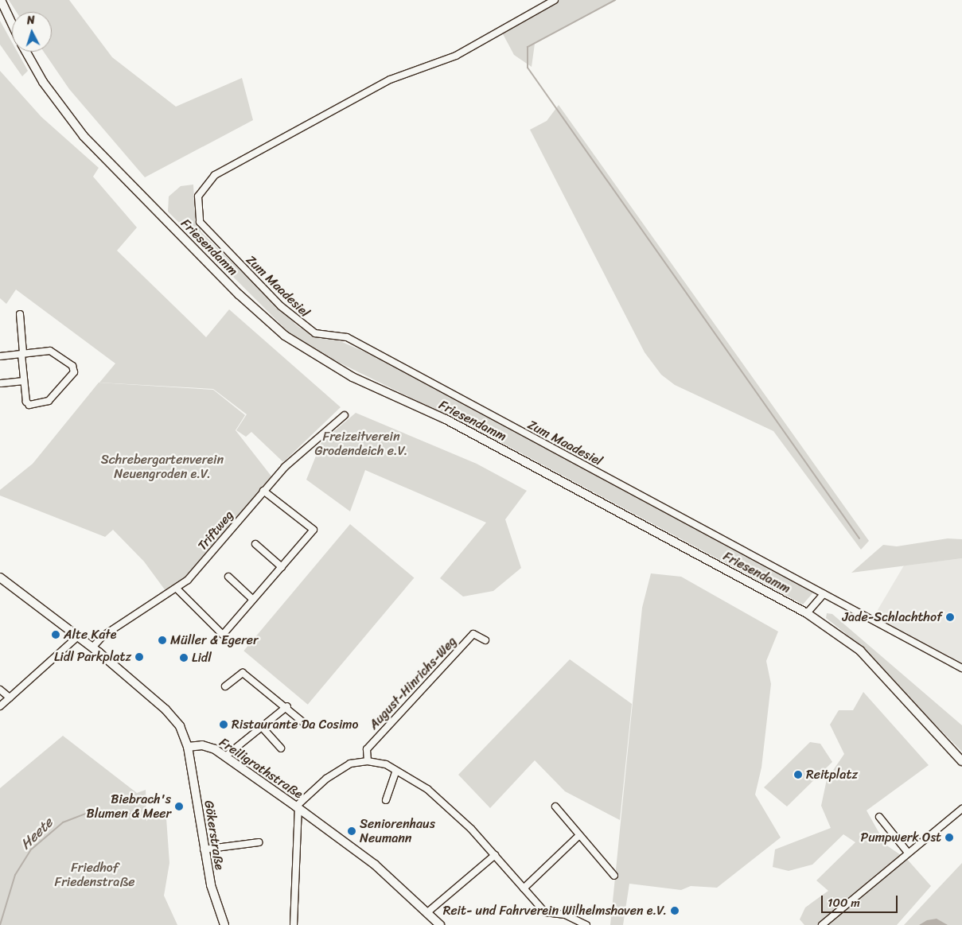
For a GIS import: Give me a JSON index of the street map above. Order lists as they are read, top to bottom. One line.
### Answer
{"streets":{"main road":["Friesendamm","Freiligrathstraße","Gökerstraße"],"street":["Zum Maadesiel","Triftweg","August-Hinrichs-Weg"]},"crossings":[["Freiligrathstraße","Gökerstraße"]],"water":["Heete"],"parks":["Freizeitverein Grodendeich e.V.","Schrebergartenverein Neuengroden e.V.","Friedhof Friedenstraße"],"places":["Jade-Schlachthof","Alte Kate","Müller & Egerer","Lidl Parkplatz","Lidl","Ristaurante Da Cosimo","Reitplatz","Biebrach's Blumen & Meer","Seniorenhaus Neumann","Pumpwerk Ost","Reit- und Fahrverein Wilhelmshaven e.V."],"scale_bar":"100 m","north":"top"}
